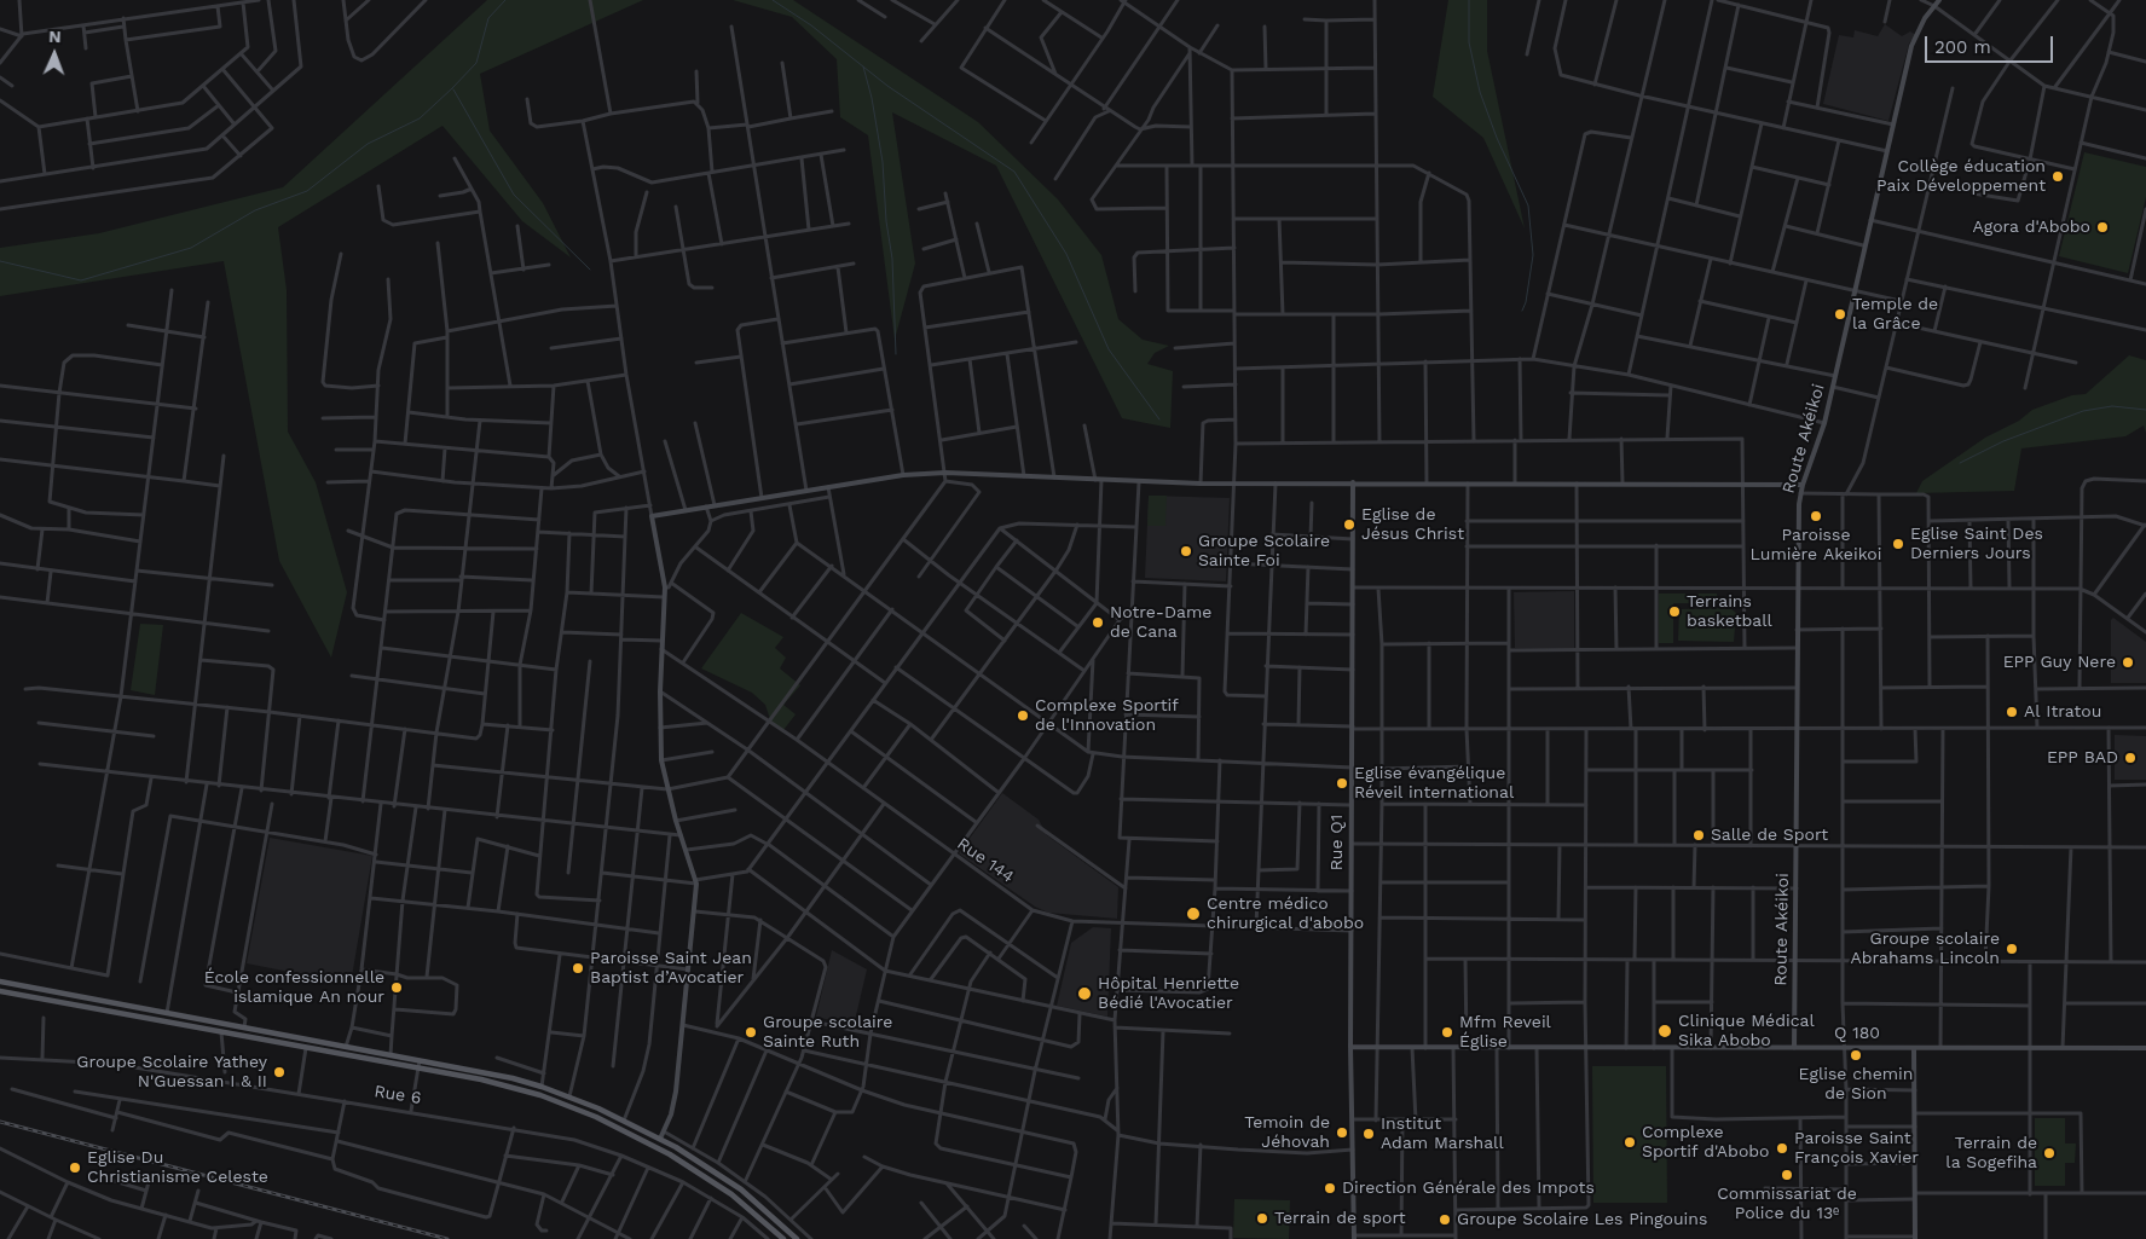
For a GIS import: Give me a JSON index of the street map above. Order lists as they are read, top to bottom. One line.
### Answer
{"streets":{"street":["Route Akéikoi","Rue Q1","Rue 144","Q 180","Rue 6"]},"crossings":[["Route Akéikoi","Q 180"],["Rue Q1","Rue 144"],["Rue Q1","Q 180"]],"places":["Collège éducation Paix Développement","Agora d'Abobo","Temple de la Grâce","Paroisse Lumière Akeikoi","Eglise de Jésus Christ","Eglise Saint Des Derniers Jours","Groupe Scolaire Sainte Foi","Terrains basketball","Notre-Dame de Cana","EPP Guy Nere","Al Itratou","Complexe Sportif de l'Innovation","EPP BAD","Eglise évangélique Réveil international","Salle de Sport","Centre médico chirurgical d'abobo","Groupe scolaire Abrahams Lincoln","Paroisse Saint Jean Baptist d’Avocatier","École confessionnelle islamique An nour","Hôpital Henriette Bédié l'Avocatier","Clinique Médical Sika Abobo","Groupe scolaire Sainte Ruth","Mfm Reveil Église","Eglise chemin de Sion","Groupe Scolaire Yathey N'Guessan I & II","Temoin de Jéhovah","Institut Adam Marshall","Complexe Sportif d'Abobo","Paroisse Saint François Xavier","Terrain de la Sogefiha","Eglise Du Christianisme Celeste","Commissariat de Police du 13ᵉ","Direction Générale des Impots","Terrain de sport","Groupe Scolaire Les Pingouins"],"scale_bar":"200 m","north":"top"}
